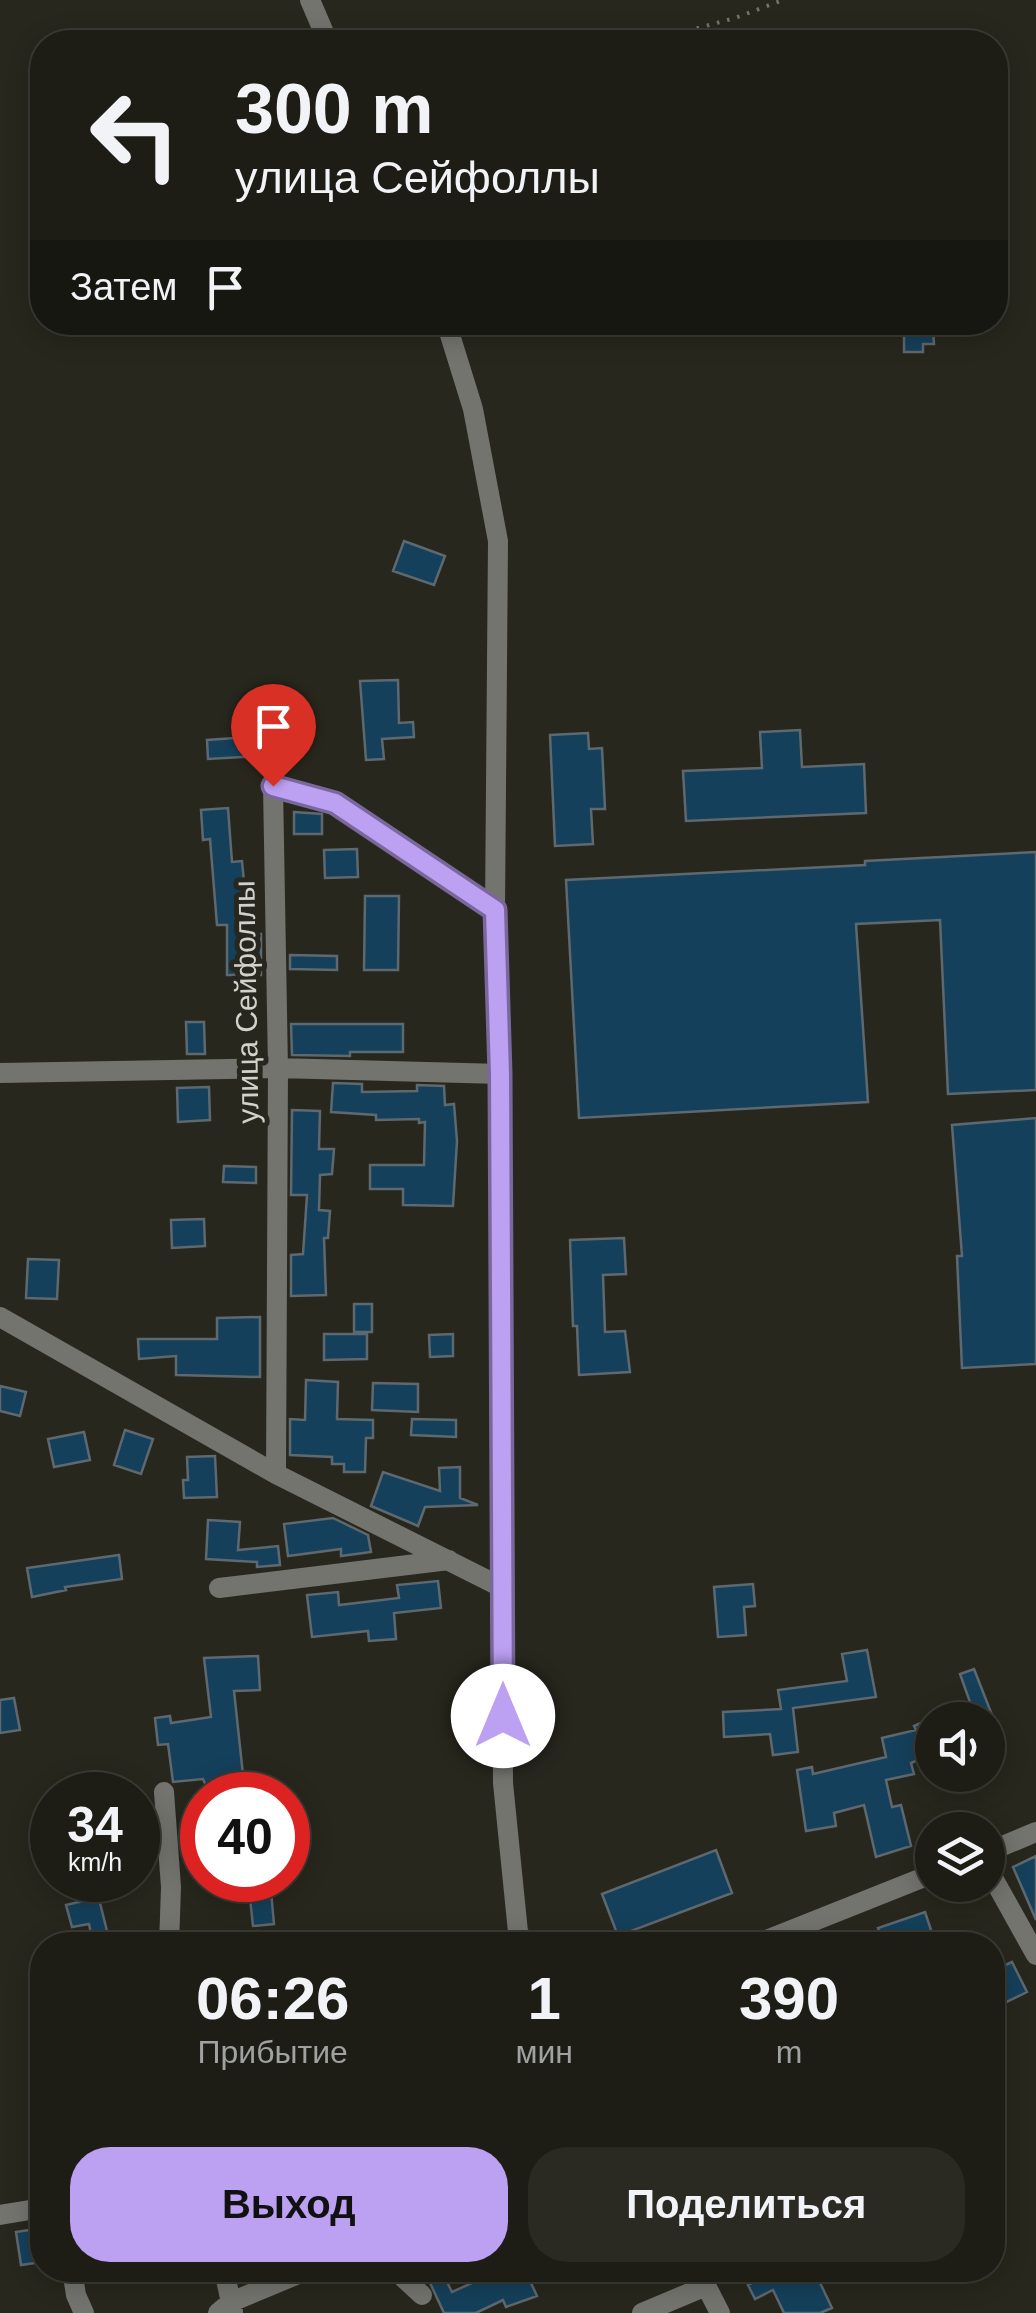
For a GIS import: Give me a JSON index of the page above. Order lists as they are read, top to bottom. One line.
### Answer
{"streets":{"street":["улица Сейфоллы"]},"page":{"turn":["300 m","улица Сейфоллы"],"then":"Затем","speed":"34 km/h","limit":"40","eta":["06:26","Прибытие","1","мин","390","m"],"buttons":["Выход","Поделиться"]}}
